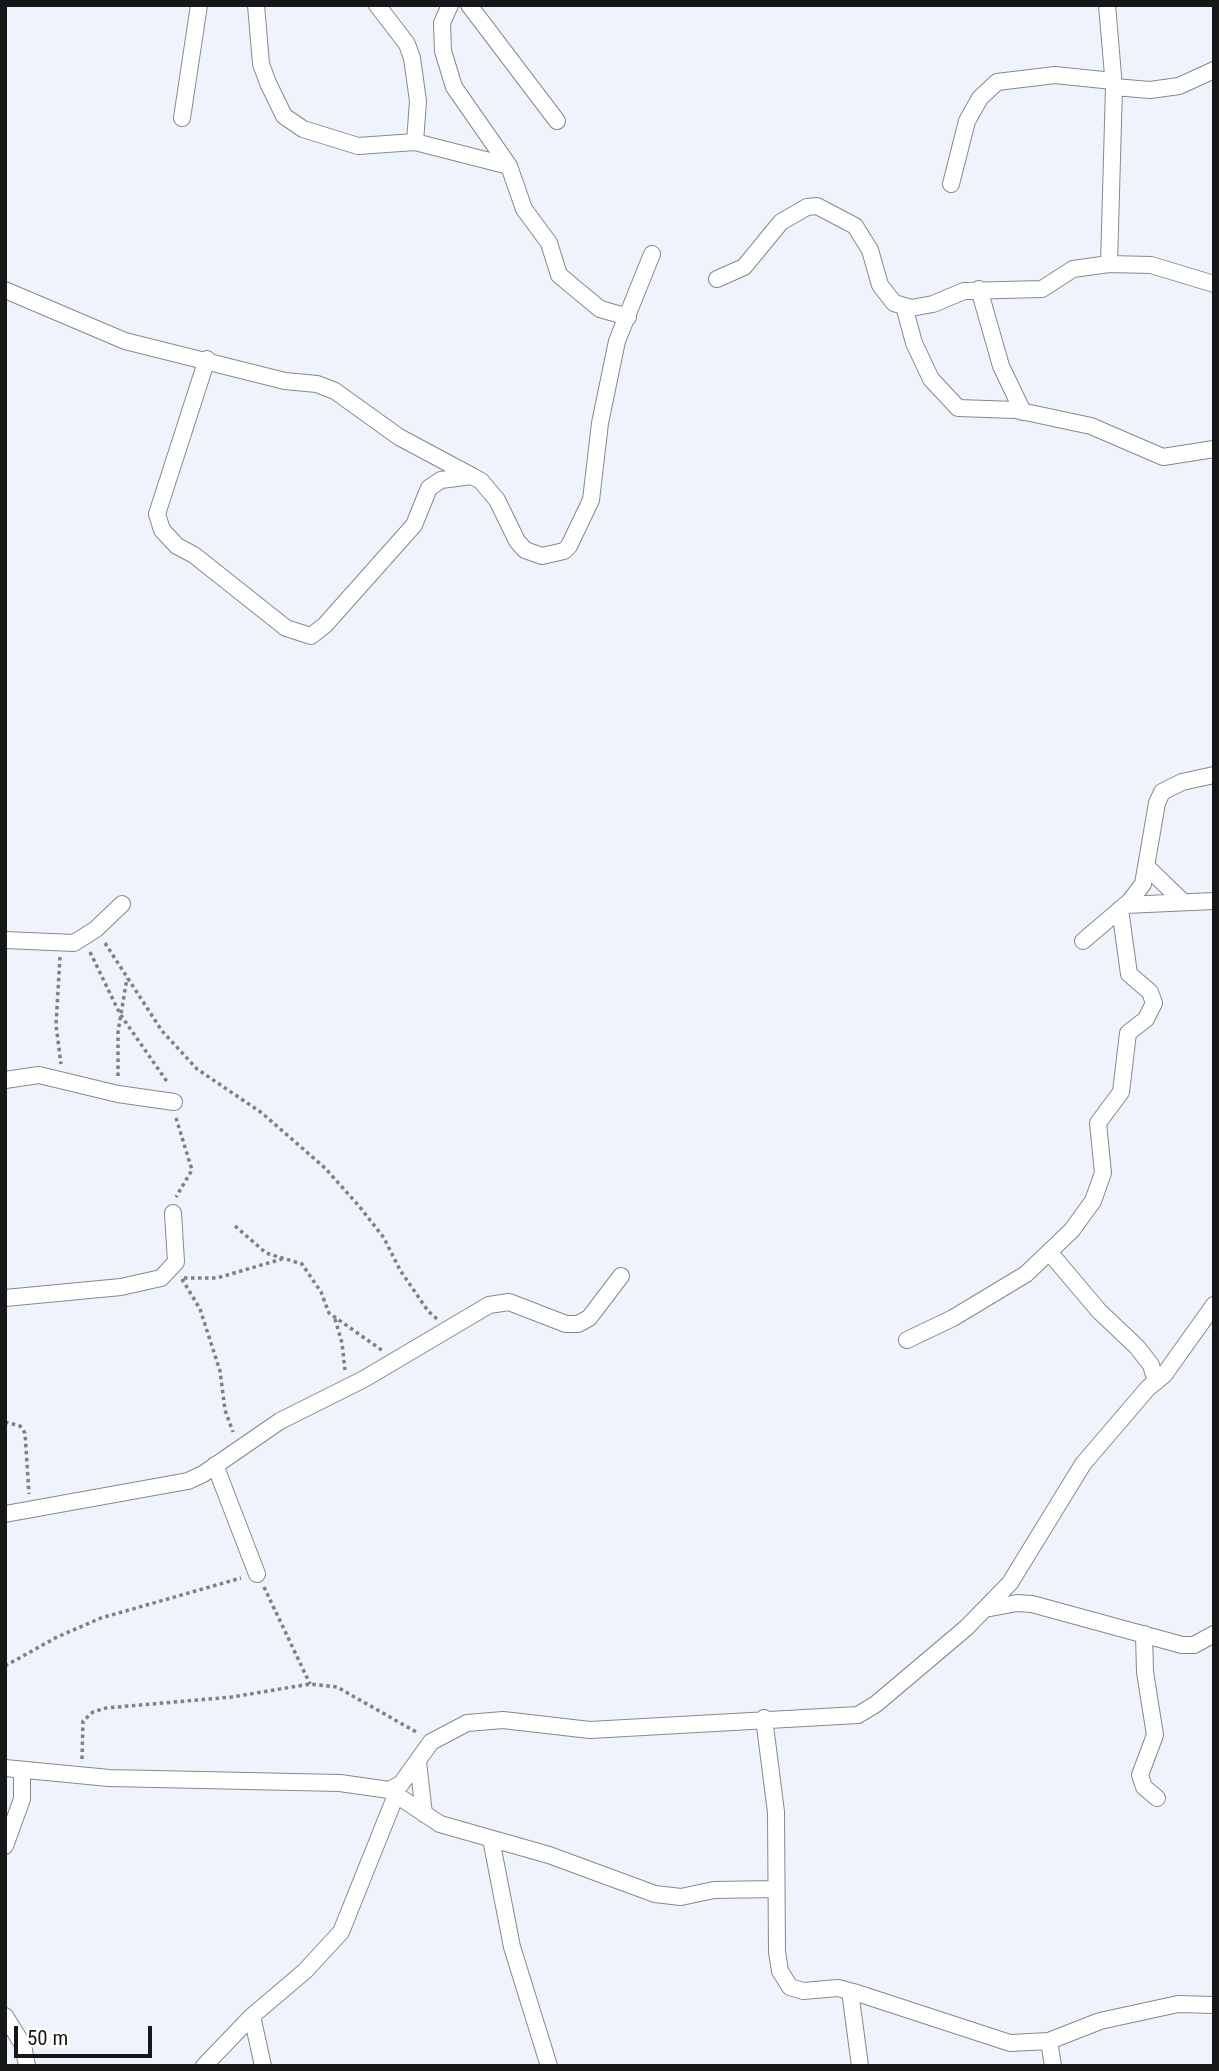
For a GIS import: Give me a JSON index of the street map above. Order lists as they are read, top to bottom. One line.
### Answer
{"scale_bar":"50 m"}
